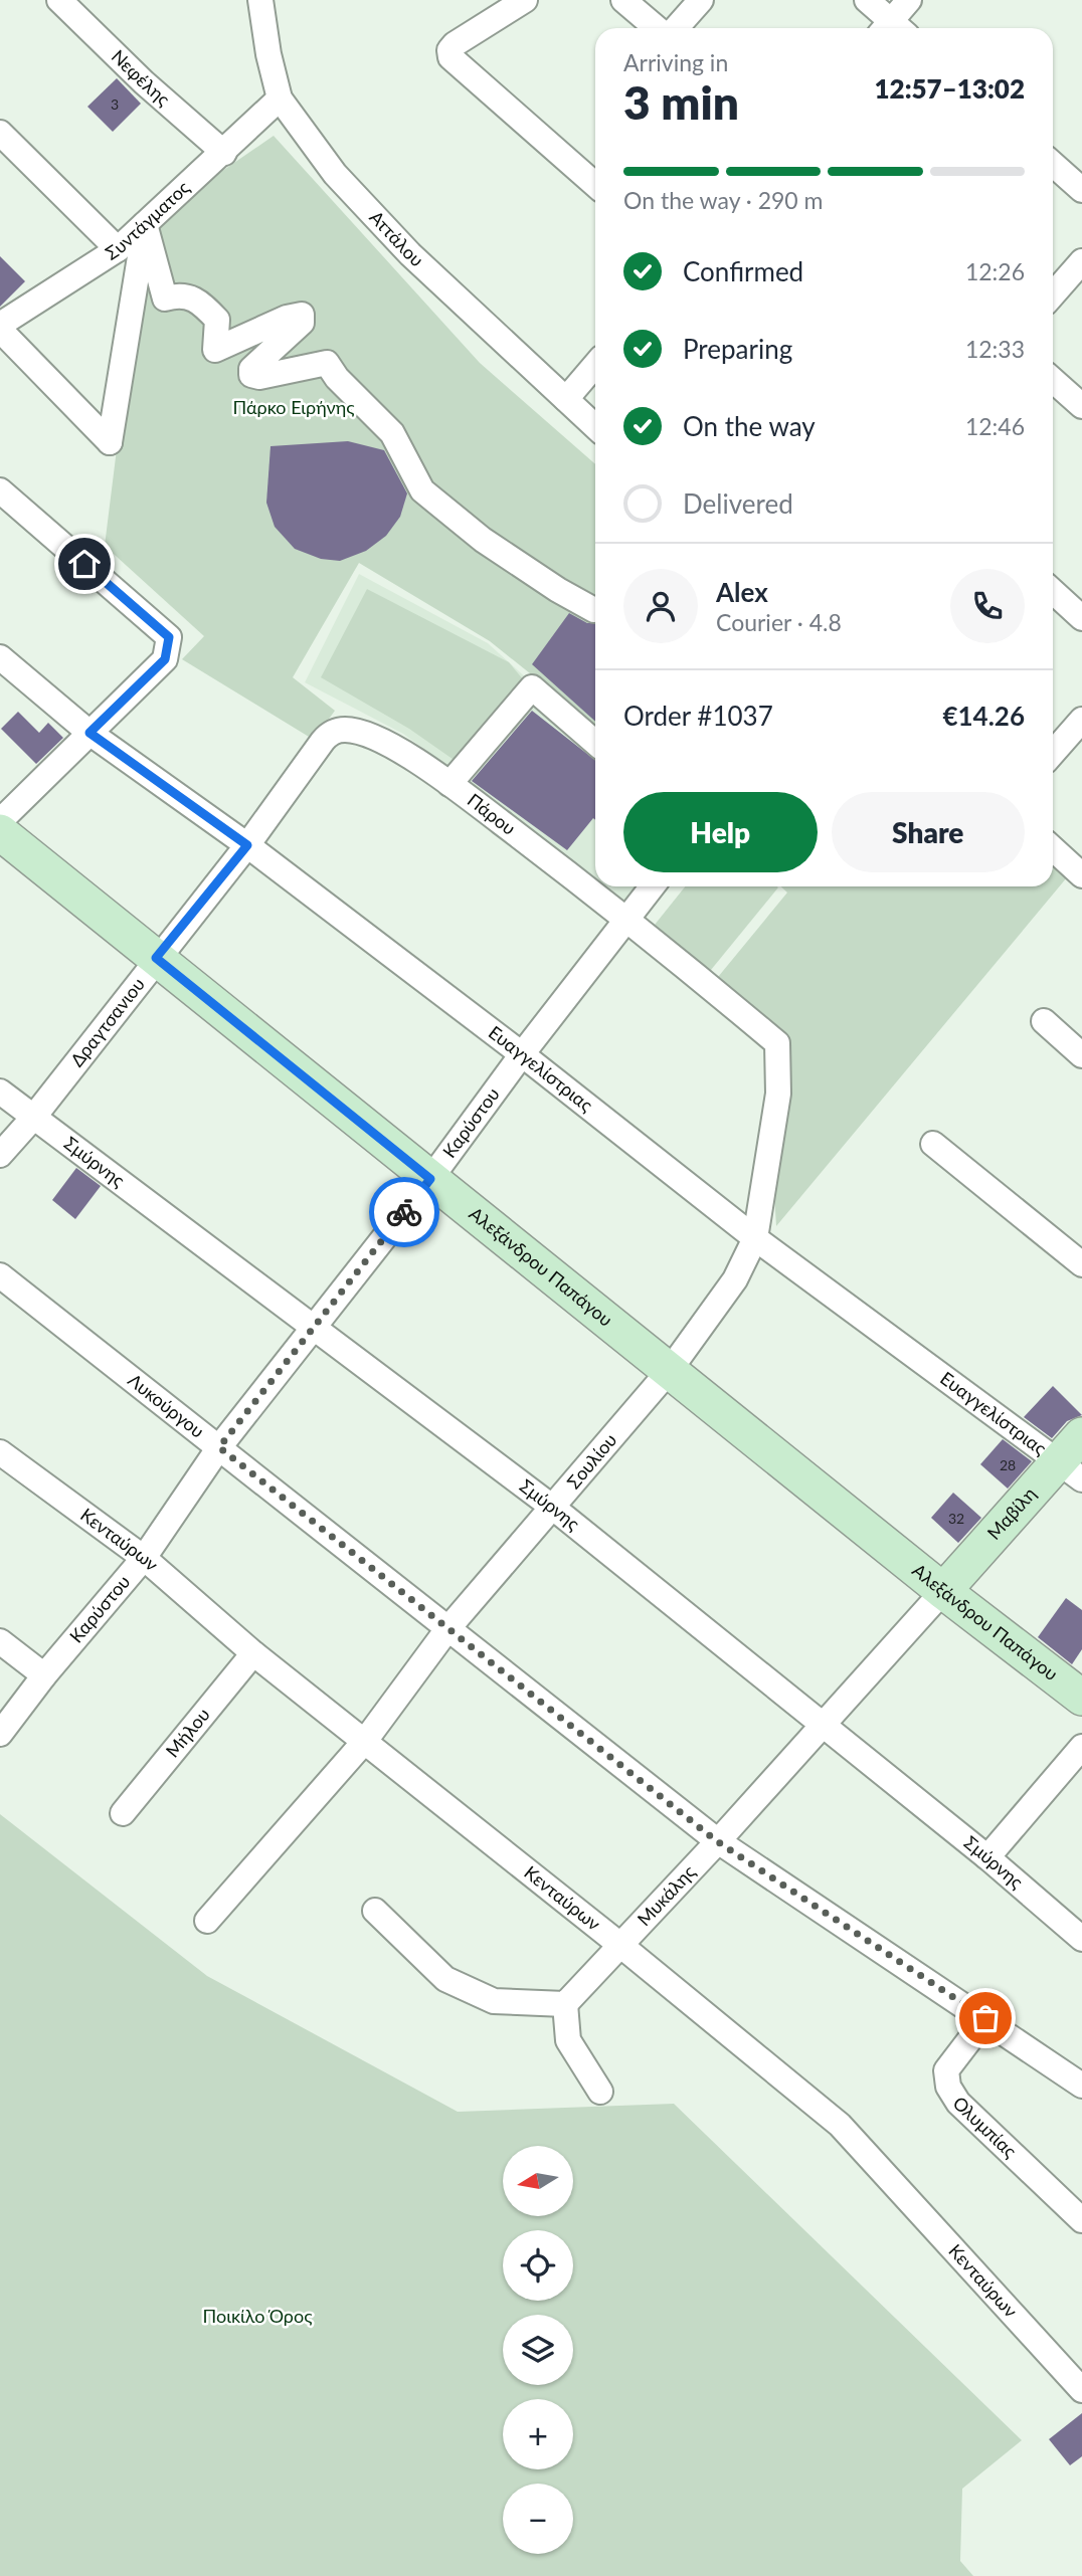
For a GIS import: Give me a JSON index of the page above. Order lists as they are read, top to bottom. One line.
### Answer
{"streets":{"street":["Νεφέλης","Συντάγματος","Αττάλου","Πάρου","Δραγτσανιου","Ευαγγελίστριας","Καρύστου","Σμύρνης","Αλεξάνδρου Παπάγου","Λυκούργου","Σουλίου","Μαβίλη","Κενταύρων","Μήλου","Μυκάλης","Ολυμπίας"]},"crossings":[["Νεφέλης","Συντάγματος"],["Συντάγματος","Αττάλου"],["Πάρου","Δραγτσανιου"],["Πάρου","Καρύστου"],["Πάρου","Σουλίου"],["Δραγτσανιου","Ευαγγελίστριας"],["Δραγτσανιου","Σμύρνης"],["Δραγτσανιου","Αλεξάνδρου Παπάγου"],["Ευαγγελίστριας","Καρύστου"],["Ευαγγελίστριας","Σουλίου"],["Ευαγγελίστριας","Μαβίλη"],["Καρύστου","Σμύρνης"],["Καρύστου","Αλεξάνδρου Παπάγου"],["Καρύστου","Λυκούργου"],["Καρύστου","Κενταύρων"],["Σμύρνης","Σουλίου"],["Σμύρνης","Μυκάλης"],["Αλεξάνδρου Παπάγου","Σουλίου"],["Αλεξάνδρου Παπάγου","Μαβίλη"],["Αλεξάνδρου Παπάγου","Μυκάλης"],["Λυκούργου","Σουλίου"],["Λυκούργου","Μυκάλης"],["Λυκούργου","Ολυμπίας"],["Σουλίου","Κενταύρων"],["Μαβίλη","Μυκάλης"],["Κενταύρων","Μήλου"],["Κενταύρων","Μυκάλης"]],"parks":["Πάρκο Ειρήνης","Ποικίλο Όρος"],"house_numbers":["3","28","32"],"north":"left","page":{"heading":["3 min","Arriving in","12:57–13:02"],"panel":["Alex","Courier · 4.8","Order #1037","€14.26"],"bar":"On the way · 290 m","list":[["Confirmed","12:26"],["Preparing","12:33"],["On the way","12:46"],"Delivered"],"buttons":["Help","Share"],"map_buttons":["+","−"]}}
